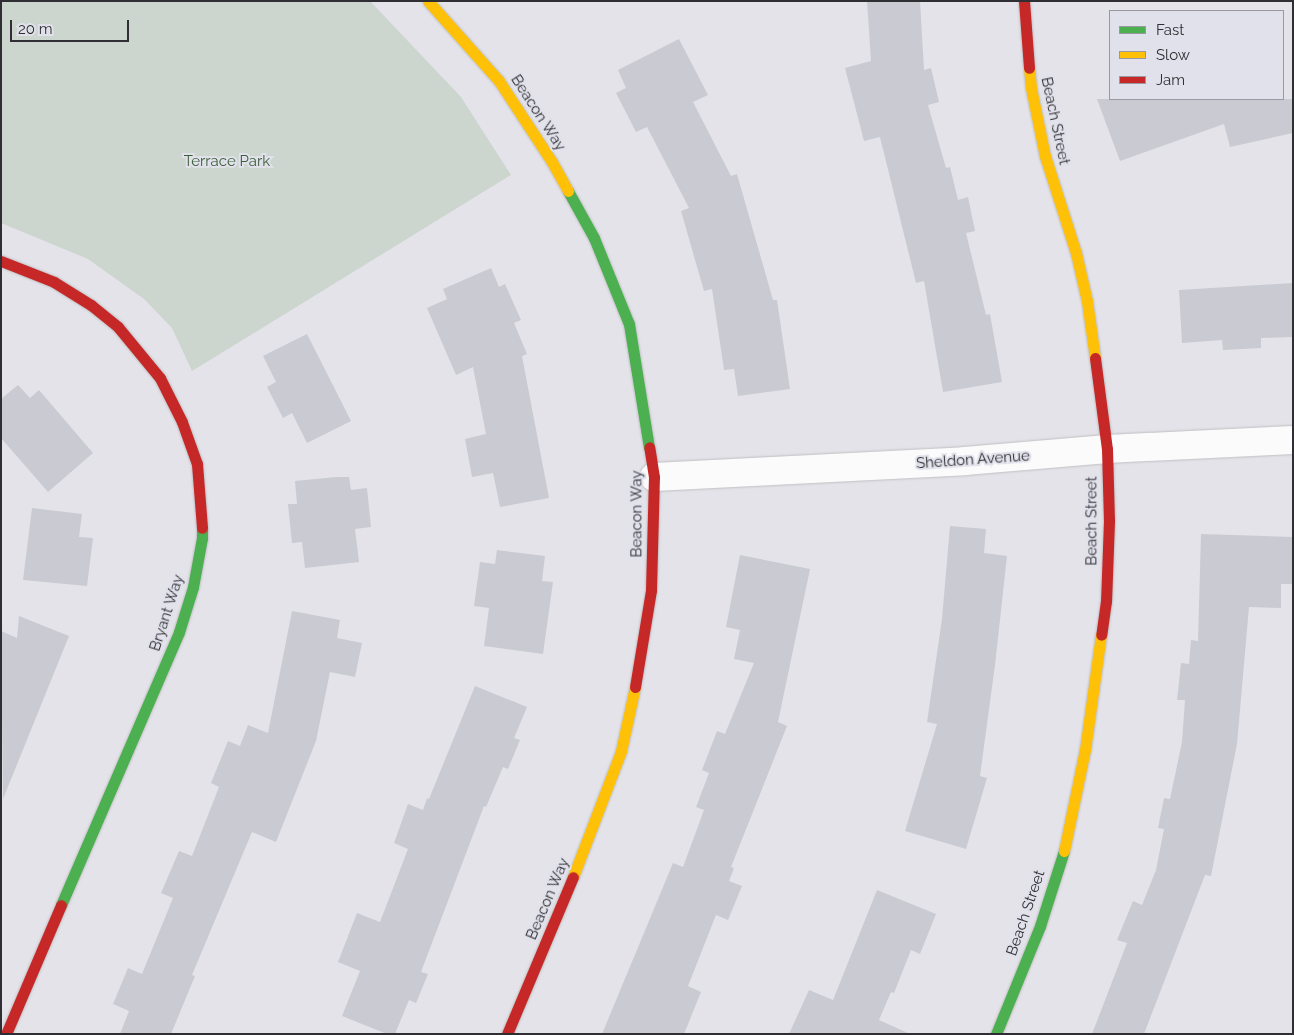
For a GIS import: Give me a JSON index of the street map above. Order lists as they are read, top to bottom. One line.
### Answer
{"streets":{"street":["Beacon Way","Beach Street","Sheldon Avenue","Bryant Way"]},"crossings":[["Beacon Way","Sheldon Avenue"],["Beach Street","Sheldon Avenue"]],"parks":["Terrace Park"],"legend":["Fast","Slow","Jam"],"scale_bar":"20 m"}
